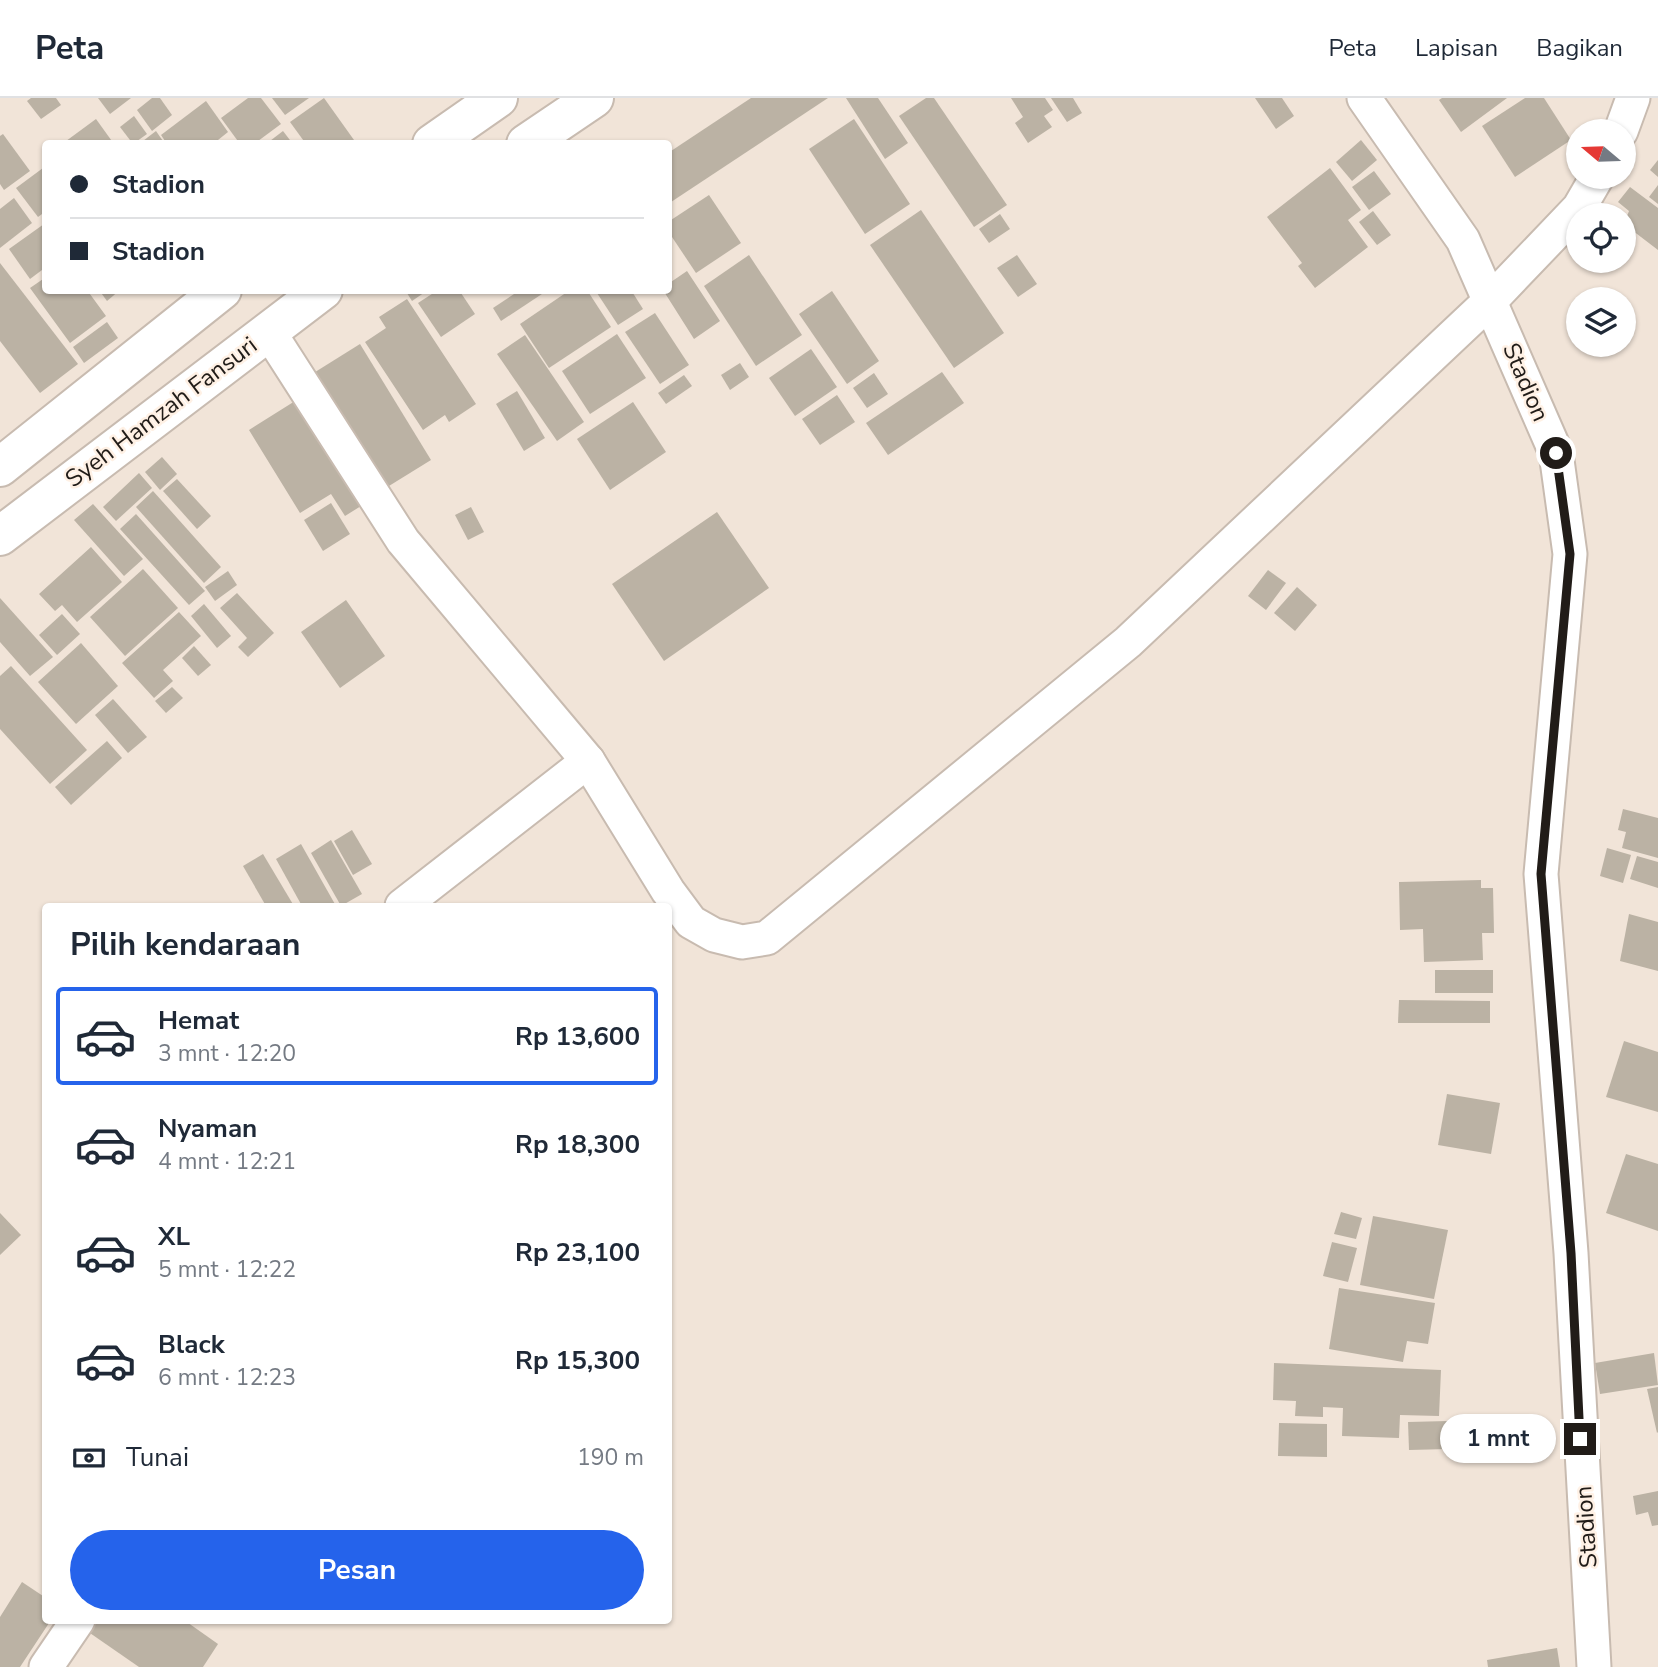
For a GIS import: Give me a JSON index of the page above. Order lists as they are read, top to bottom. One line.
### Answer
{"streets":{"main road":["Syeh Hamzah Fansuri"],"street":["Stadion"]},"north":"left","page":{"header":"Peta","nav":["Peta","Lapisan","Bagikan"],"banner":["Stadion","Stadion"],"heading":"Pilih kendaraan","list":[{"name":"Hemat","note":"3 mnt · 12:20","value":"Rp 13,600"},{"name":"Nyaman","note":"4 mnt · 12:21","value":"Rp 18,300"},{"name":"XL","note":"5 mnt · 12:22","value":"Rp 23,100"},{"name":"Black","note":"6 mnt · 12:23","value":"Rp 15,300"}],"bubble":"1 mnt","pay":["Tunai","190 m"],"buttons":"Pesan"}}
